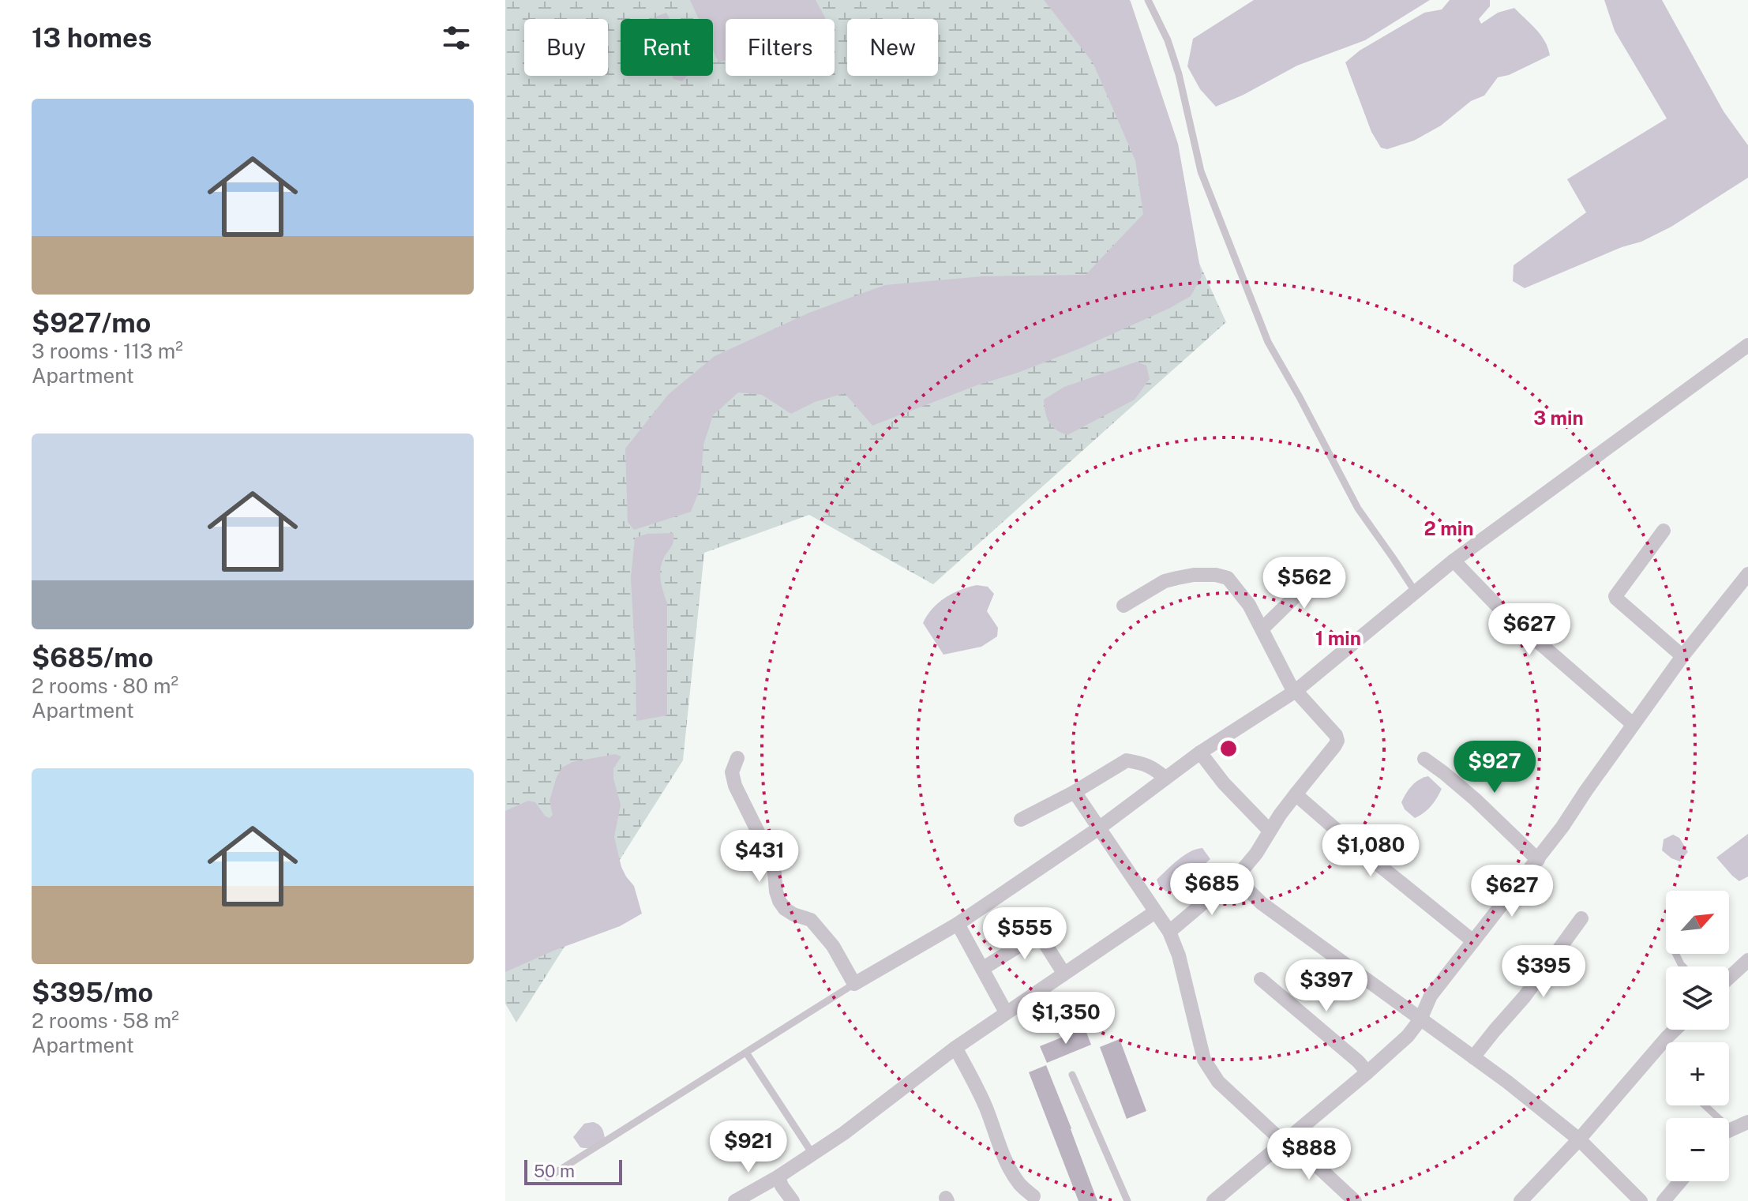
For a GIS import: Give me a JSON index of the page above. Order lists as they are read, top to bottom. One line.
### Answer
{"scale_bar":"50 m","north":"top right","page":{"heading":"13 homes","chip":["Buy","Rent","Filters","New"],"list":[{"name":"$927/mo","note":"3 rooms · 113 m² · Apartment"},{"name":"$685/mo","note":"2 rooms · 80 m² · Apartment"},{"name":"$395/mo","note":"2 rooms · 58 m² · Apartment"}],"price":["$562","$627","$927","$1,080","$431","$685","$627","$555","$395","$397","$1,350","$921","$888"],"map_buttons":["+","−"],"scale":"50 m"},"rings":["3 min","2 min","1 min"]}
